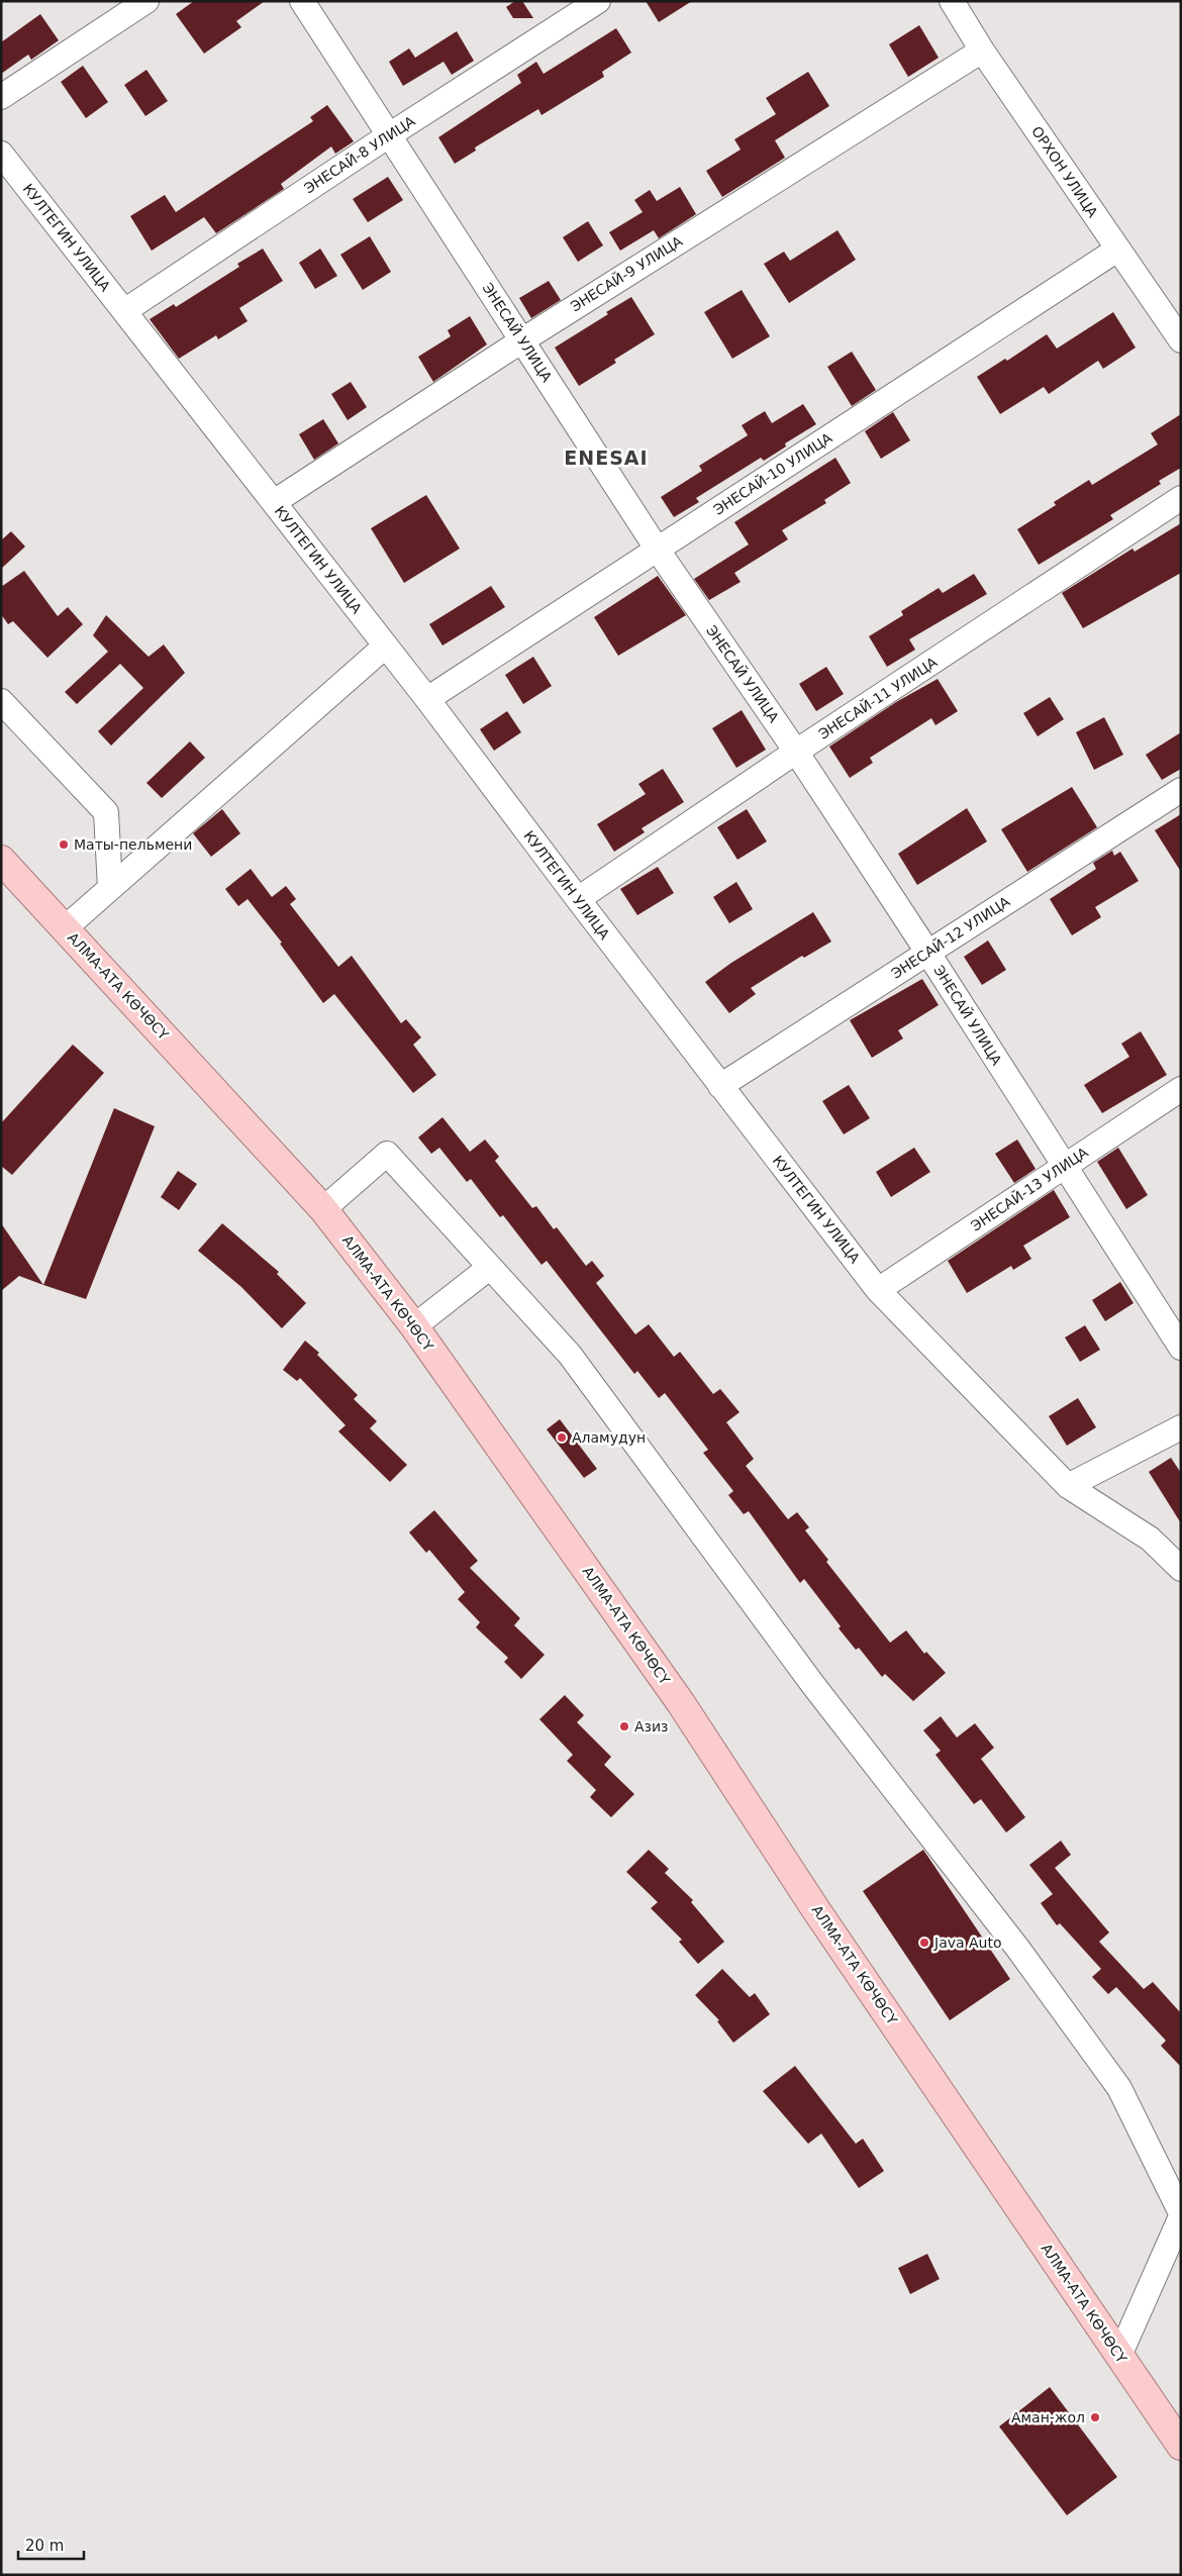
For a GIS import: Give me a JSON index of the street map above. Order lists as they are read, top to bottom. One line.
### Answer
{"streets":{"main road":["АЛМА-АТА КӨЧӨСҮ"],"street":["ЭНЕСАЙ-8 УЛИЦА","ОРХОН УЛИЦА","КУЛТЕГИН УЛИЦА","ЭНЕСАЙ-9 УЛИЦА","ЭНЕСАЙ УЛИЦА","ЭНЕСАЙ-10 УЛИЦА","ЭНЕСАЙ-11 УЛИЦА","ЭНЕСАЙ-12 УЛИЦА","ЭНЕСАЙ-13 УЛИЦА"]},"crossings":[["ЭНЕСАЙ-8 УЛИЦА","КУЛТЕГИН УЛИЦА"],["ЭНЕСАЙ-8 УЛИЦА","ЭНЕСАЙ УЛИЦА"],["ОРХОН УЛИЦА","ЭНЕСАЙ-9 УЛИЦА"],["ОРХОН УЛИЦА","ЭНЕСАЙ-10 УЛИЦА"],["КУЛТЕГИН УЛИЦА","ЭНЕСАЙ-9 УЛИЦА"],["КУЛТЕГИН УЛИЦА","ЭНЕСАЙ-10 УЛИЦА"],["КУЛТЕГИН УЛИЦА","ЭНЕСАЙ-11 УЛИЦА"],["КУЛТЕГИН УЛИЦА","ЭНЕСАЙ-12 УЛИЦА"],["КУЛТЕГИН УЛИЦА","ЭНЕСАЙ-13 УЛИЦА"],["ЭНЕСАЙ-9 УЛИЦА","ЭНЕСАЙ УЛИЦА"],["ЭНЕСАЙ УЛИЦА","ЭНЕСАЙ-10 УЛИЦА"],["ЭНЕСАЙ УЛИЦА","ЭНЕСАЙ-11 УЛИЦА"],["ЭНЕСАЙ УЛИЦА","ЭНЕСАЙ-12 УЛИЦА"],["ЭНЕСАЙ УЛИЦА","ЭНЕСАЙ-13 УЛИЦА"]],"districts":["ENESAI"],"places":["Маты-пельмени","Аламудун","Азиз","Java Auto","Аман-жол"],"scale_bar":"20 m"}
